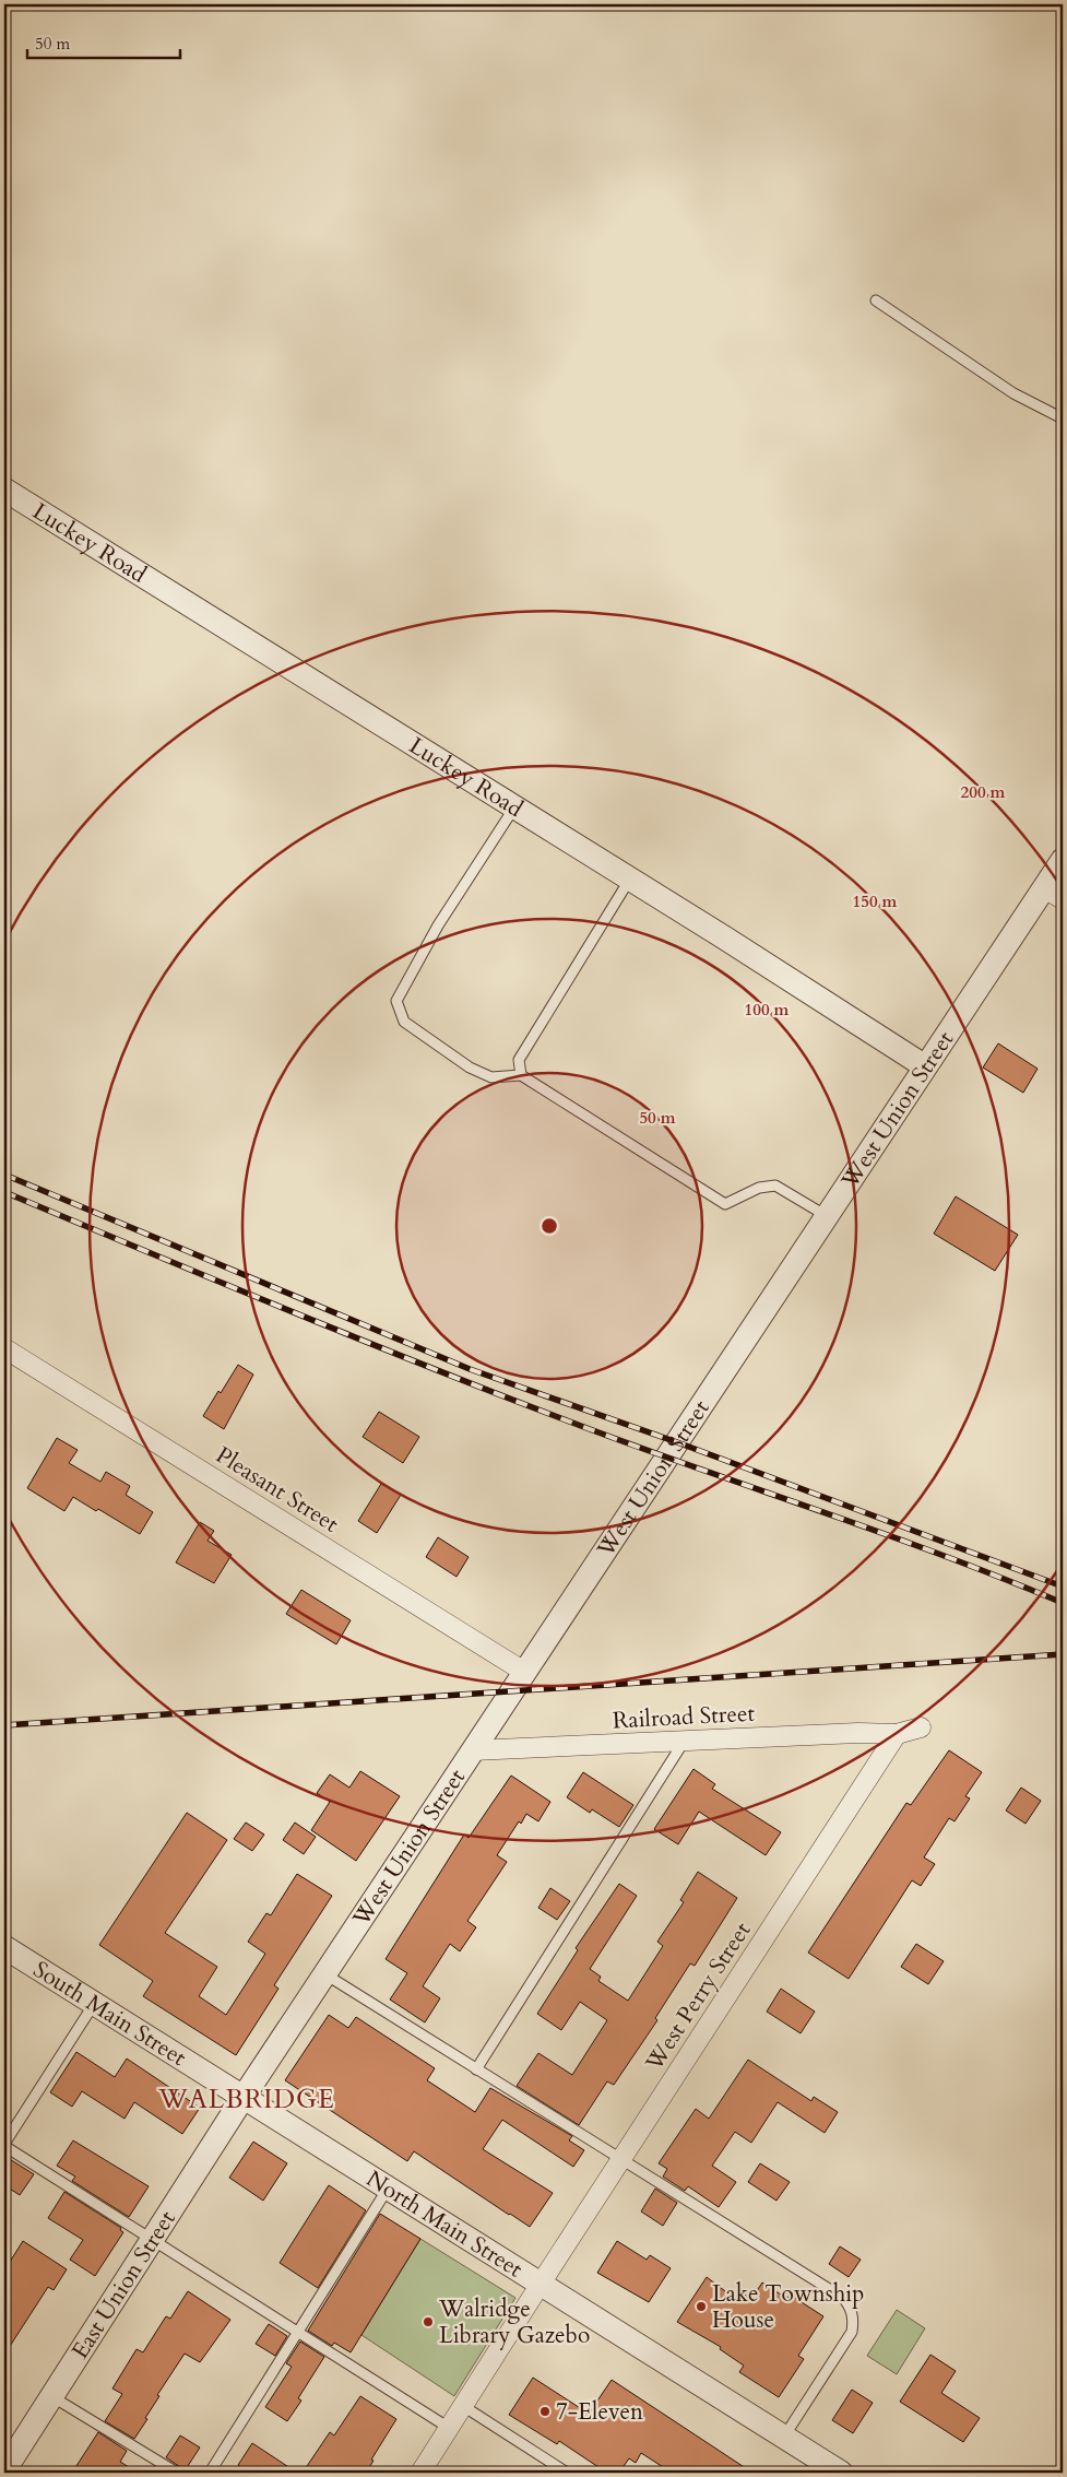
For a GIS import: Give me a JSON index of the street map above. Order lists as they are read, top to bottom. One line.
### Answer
{"streets":{"street":["Luckey Road","West Union Street","Pleasant Street","Railroad Street","West Perry Street","South Main Street","North Main Street","East Union Street"]},"crossings":[["Luckey Road","West Union Street"],["West Union Street","Pleasant Street"],["West Union Street","Railroad Street"],["West Union Street","South Main Street"],["West Union Street","North Main Street"],["West Union Street","East Union Street"],["Railroad Street","West Perry Street"],["West Perry Street","North Main Street"],["South Main Street","North Main Street"],["South Main Street","East Union Street"],["North Main Street","East Union Street"]],"districts":["WALBRIDGE"],"places":["Lake Township House","Walridge Library Gazebo","7-Eleven"],"scale_bar":"50 m","rings":["200 m","150 m","100 m","50 m"]}
